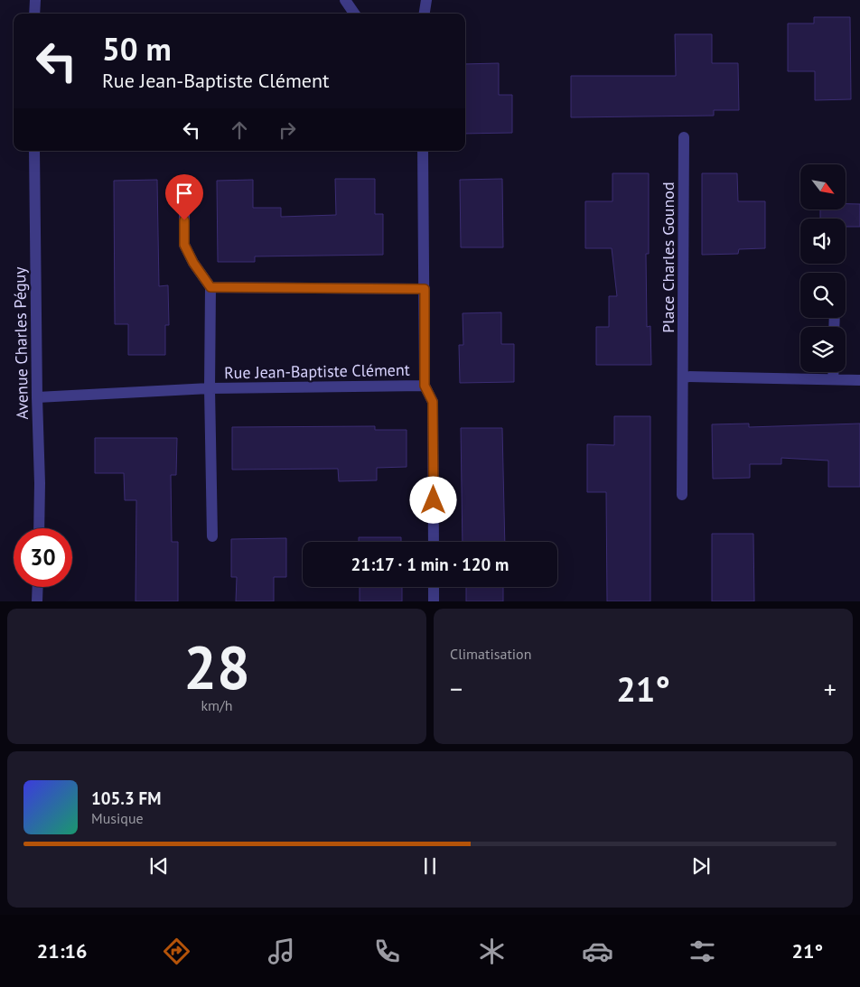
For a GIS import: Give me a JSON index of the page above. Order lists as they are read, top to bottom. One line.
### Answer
{"streets":{"street":["Place Charles Gounod","Avenue Charles Péguy","Rue Jean-Baptiste Clément"]},"crossings":[["Avenue Charles Péguy","Rue Jean-Baptiste Clément"]],"north":"bottom right","page":{"turn":["50 m","Rue Jean-Baptiste Clément"],"limit":"30","trip":"21:17 · 1 min · 120 m","tile":[["28","km/h"],"Climatisation"],"heat":["−","21°","+"],"song":["105.3 FM","Musique"],"tabs":["21:16","21°"]}}
